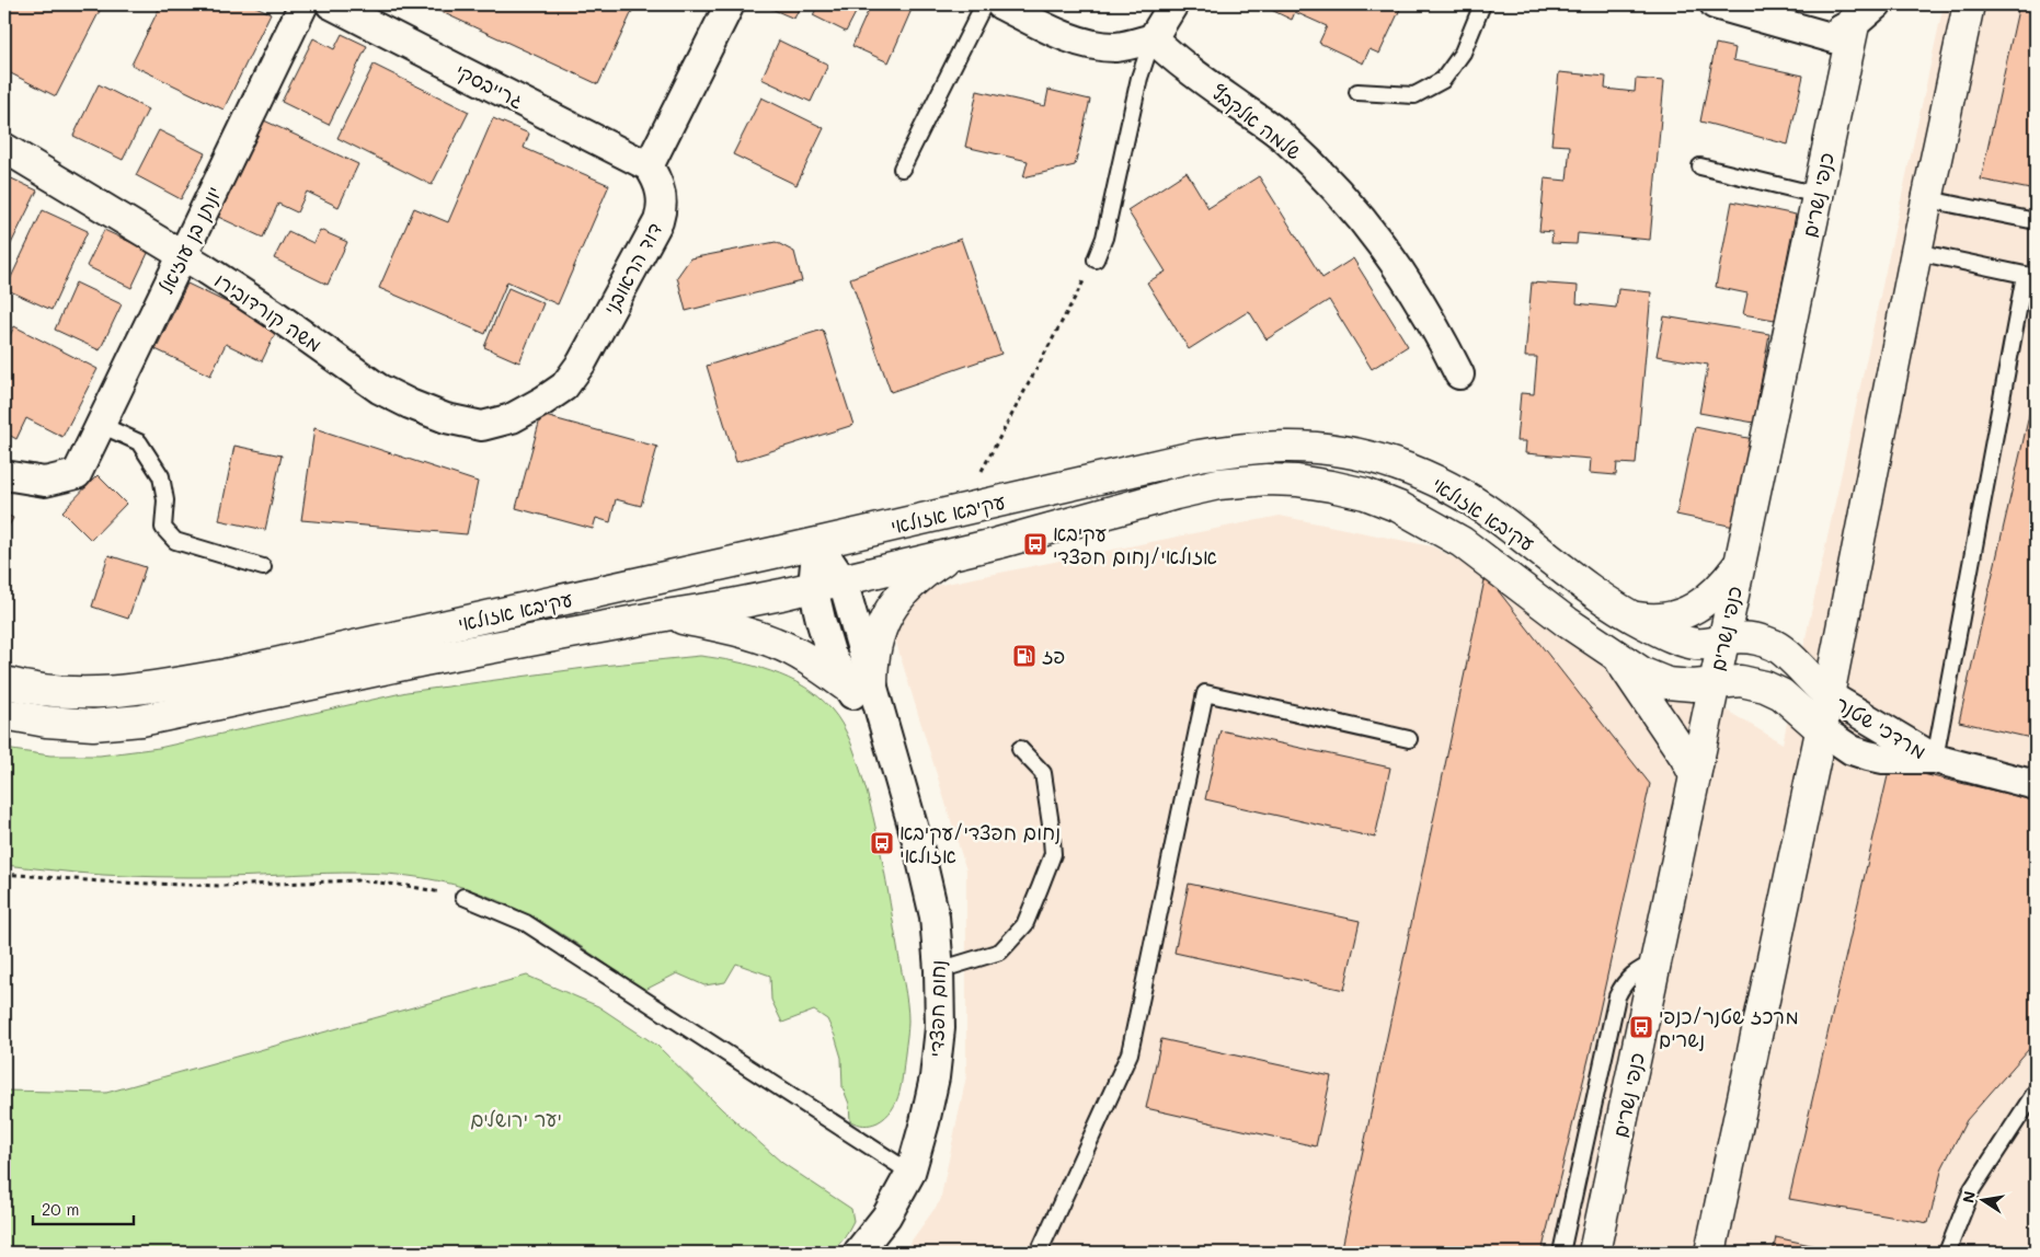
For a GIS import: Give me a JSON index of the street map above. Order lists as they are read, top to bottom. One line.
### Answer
{"streets":{"street":["גרייבסקי","שלמה אלקבץ","כנפי נשרים","יונתן בן עוזיאל","דוד הראובני","משה קורדובירו","עקיבא אזולאי","מרדכי שטנר","נחום חפצדי"]},"crossings":[["גרייבסקי","דוד הראובני"],["כנפי נשרים","עקיבא אזולאי"],["יונתן בן עוזיאל","משה קורדובירו"],["דוד הראובני","משה קורדובירו"],["עקיבא אזולאי","מרדכי שטנר"],["עקיבא אזולאי","נחום חפצדי"]],"parks":["יער ירושלים"],"places":{"bus stop":["עקיבא אזולאי/נחום חפצדי","נחום חפצדי/עקיבא אזולאי","מרכז שטנר/כנפי נשרים"],"fuel station":["פז"]},"scale_bar":"20 m","north":"left"}
